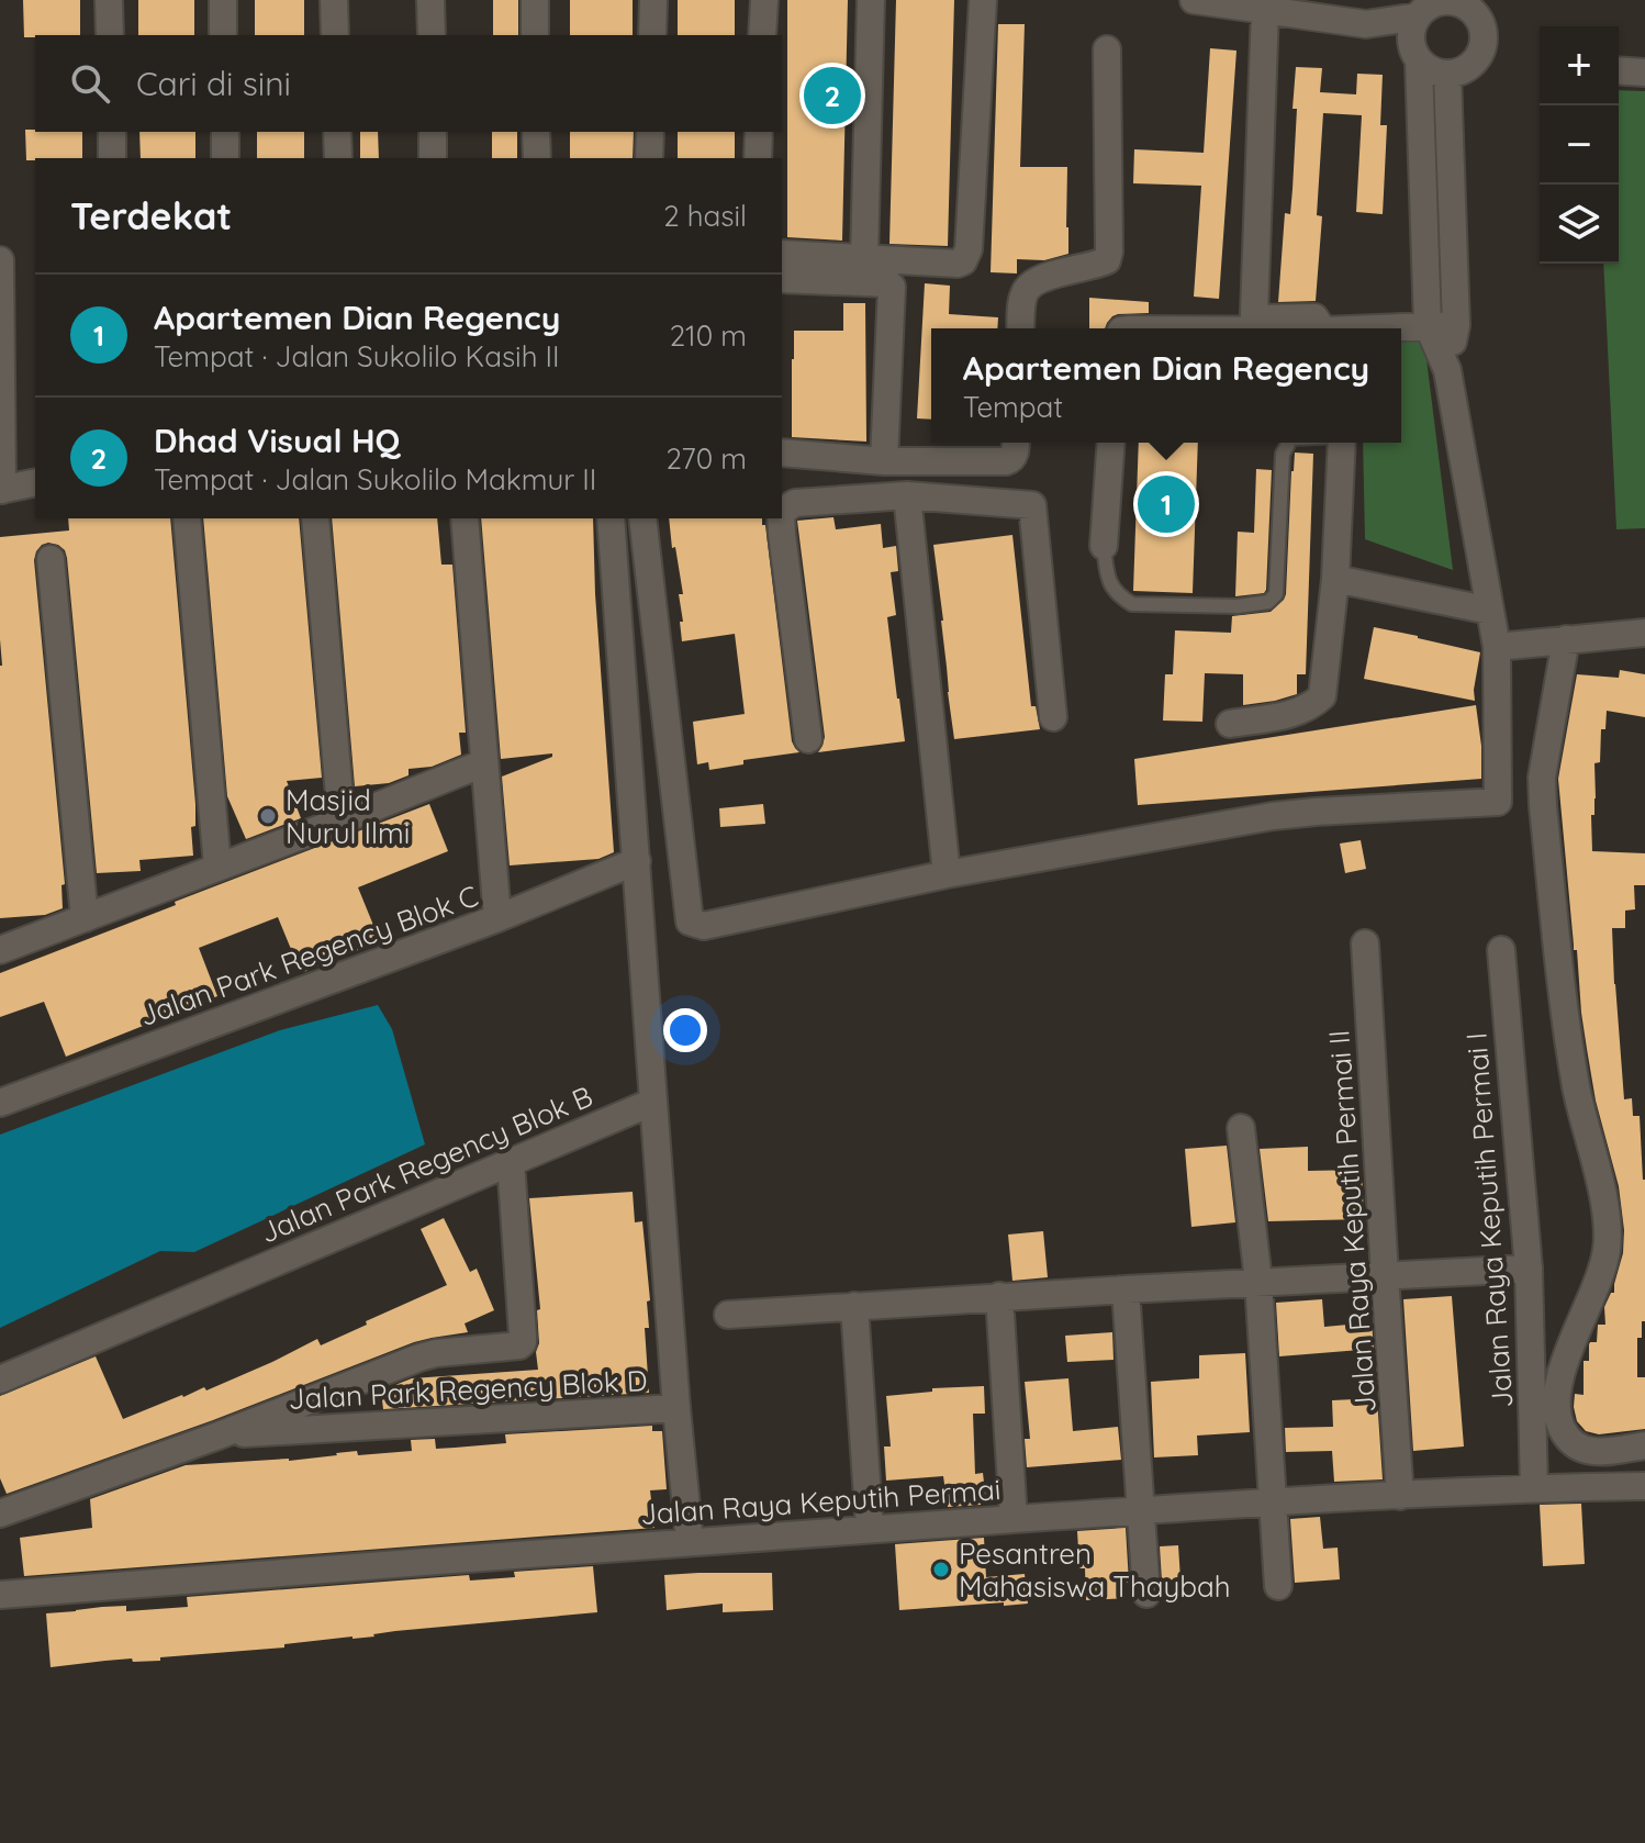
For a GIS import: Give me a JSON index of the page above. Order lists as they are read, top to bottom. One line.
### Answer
{"streets":{"street":["Jalan Park Regency Blok C","Jalan Park Regency Blok B","Jalan Raya Keputih Permai I","Jalan Raya Keputih Permai II","Jalan Park Regency Blok D","Jalan Raya Keputih Permai"]},"crossings":[["Jalan Park Regency Blok B","Jalan Park Regency Blok D"],["Jalan Raya Keputih Permai I","Jalan Raya Keputih Permai"],["Jalan Raya Keputih Permai II","Jalan Raya Keputih Permai"]],"places":["Masjid Nurul Ilmi","Pesantren Mahasiswa Thaybah"],"page":{"map_buttons":["+","−"],"search":"Cari di sini","pins":["2","1"],"heading":["Terdekat","2 hasil"],"list":[{"mark":"1","name":"Apartemen Dian Regency","note":"Tempat · Jalan Sukolilo Kasih II","value":"210 m"},{"mark":"2","name":"Dhad Visual HQ","note":"Tempat · Jalan Sukolilo Makmur II","value":"270 m"}],"popup":["Apartemen Dian Regency","Tempat"]}}
